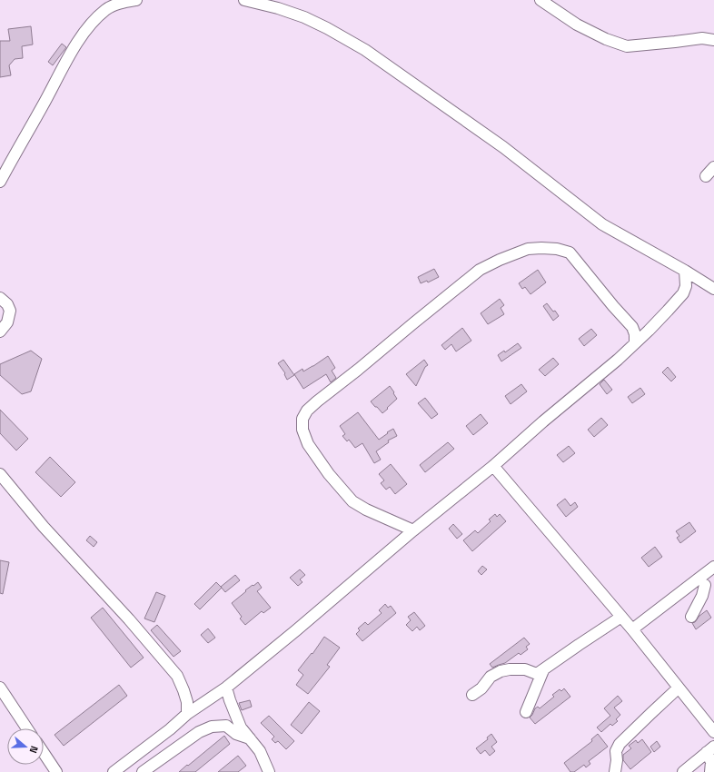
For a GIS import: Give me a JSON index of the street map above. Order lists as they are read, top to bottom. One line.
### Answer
{"north":"right"}
